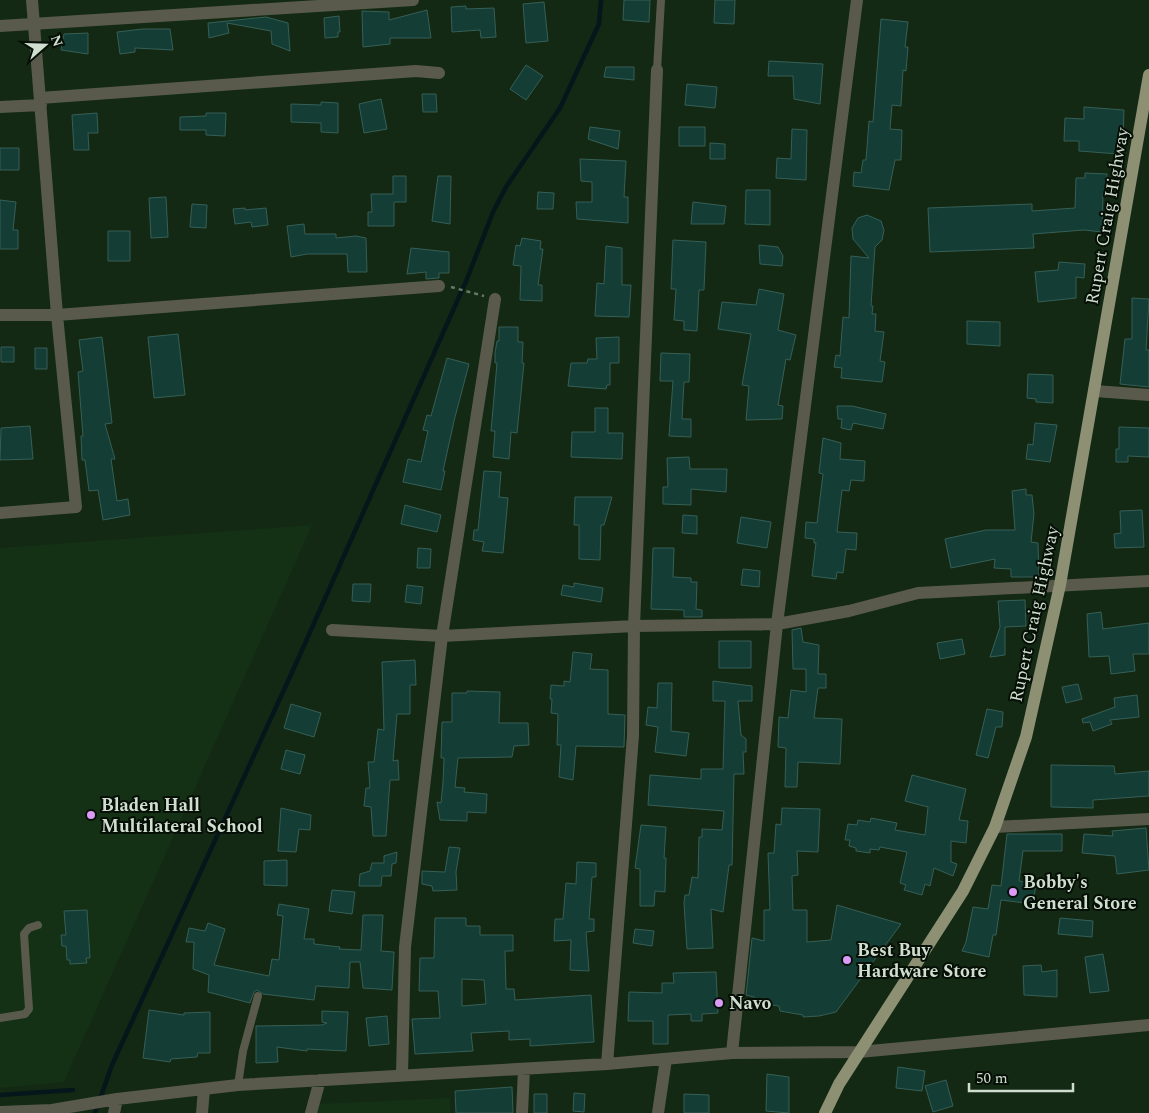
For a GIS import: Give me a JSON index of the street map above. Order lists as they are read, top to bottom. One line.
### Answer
{"streets":{"main road":["Rupert Craig Highway"]},"places":["Bladen Hall Multilateral School","Bobby's General Store","Best Buy Hardware Store","Navo"],"scale_bar":"50 m","north":"right"}
